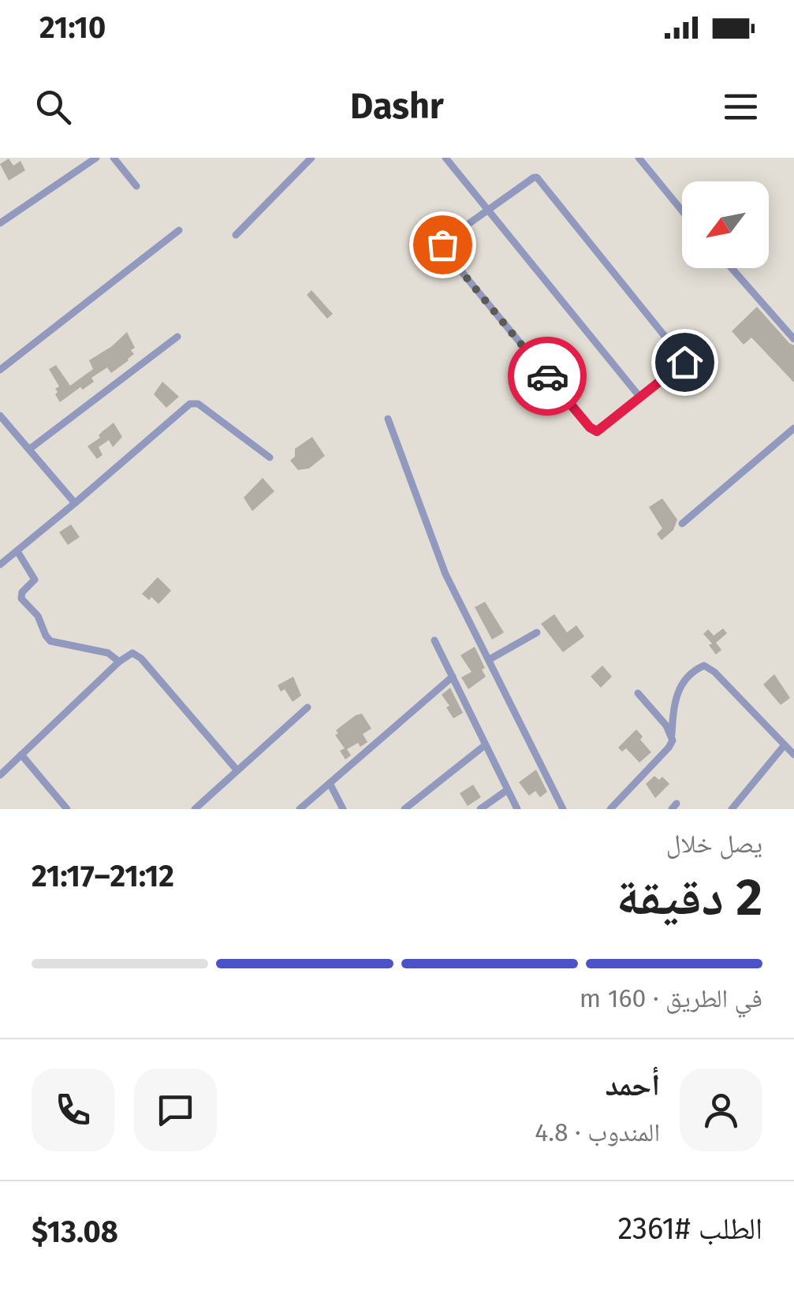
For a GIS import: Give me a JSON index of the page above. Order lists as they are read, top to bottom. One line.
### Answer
{"north":"bottom left","page":{"status":"21:10","header":"Dashr","heading":["2 دقيقة","يصل خلال","21:12–21:17"],"panel":["أحمد","المندوب · 4.8","الطلب #2361","$13.08"],"bar":"في الطريق · 160 m"}}
